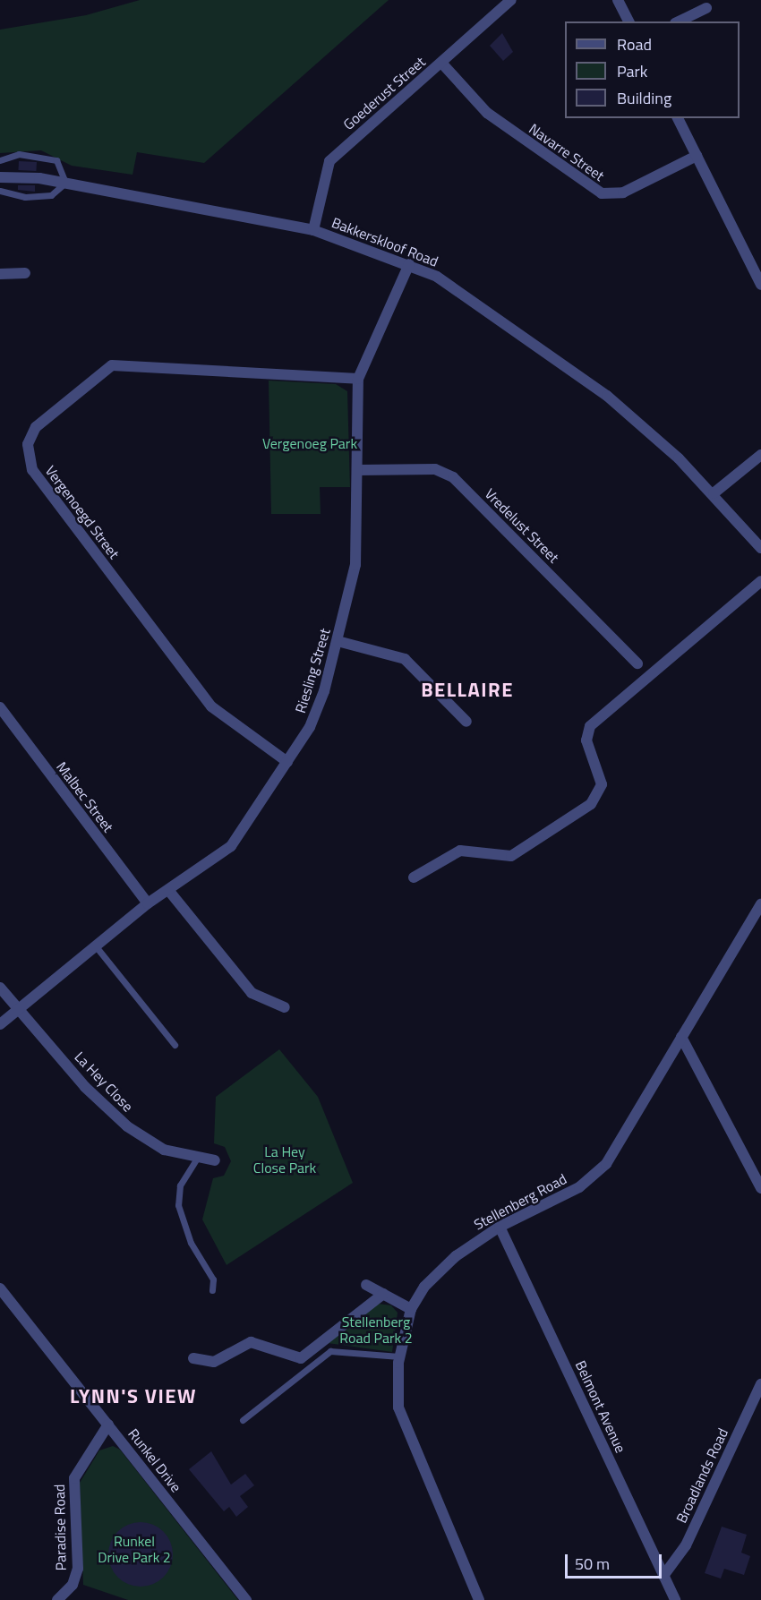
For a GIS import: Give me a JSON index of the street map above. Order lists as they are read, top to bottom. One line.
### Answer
{"streets":{"street":["Goederust Street","Navarre Street","Bakkerskloof Road","Vergenoegd Street","Vredelust Street","Riesling Street","Malbec Street","La Hey Close","Stellenberg Road","Belmont Avenue","Runkel Drive","Broadlands Road","Paradise Road"]},"crossings":[["Goederust Street","Navarre Street"],["Goederust Street","Bakkerskloof Road"],["Bakkerskloof Road","Riesling Street"],["Vergenoegd Street","Riesling Street"],["Vredelust Street","Riesling Street"],["Riesling Street","Malbec Street"],["Riesling Street","La Hey Close"],["Stellenberg Road","Belmont Avenue"],["Belmont Avenue","Broadlands Road"],["Runkel Drive","Paradise Road"]],"districts":["BELLAIRE","LYNN'S VIEW"],"parks":["Vergenoeg Park","La Hey Close Park","Stellenberg Road Park 2","Runkel Drive Park 2"],"legend":["Road","Park","Building"],"scale_bar":"50 m"}
